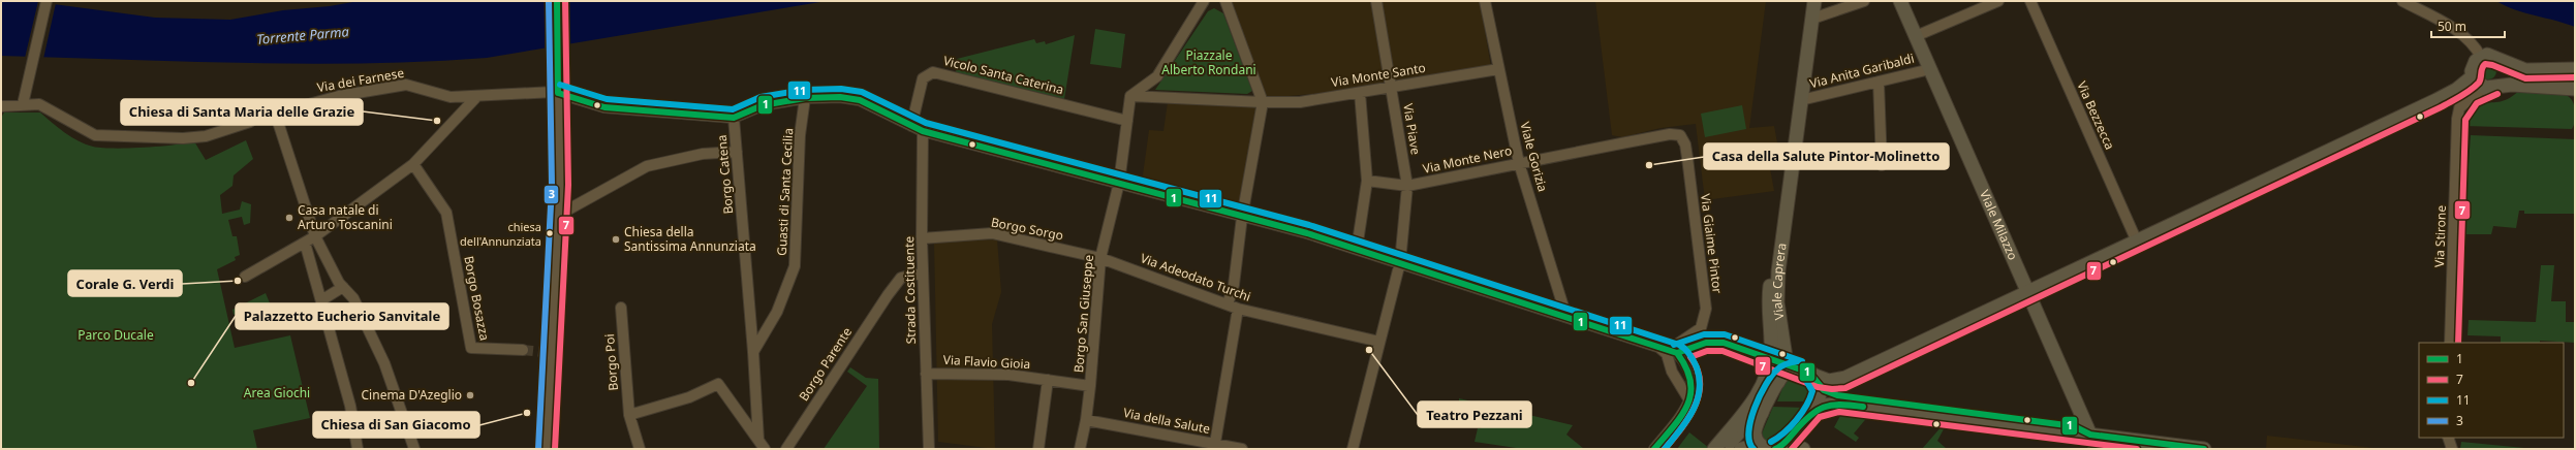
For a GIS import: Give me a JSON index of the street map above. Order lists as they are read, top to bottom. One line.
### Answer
{"streets":{"main road":["Viale Milazzo","Viale Caprera"],"street":["Via Anita Garibaldi","Vicolo Santa Caterina","Via Monte Santo","Via dei Farnese","Via Bezzecca","Via Piave","Viale Gorizia","Via Monte Nero","Borgo Catena","Guasti di Santa Cecilia","Borgo Sorgo","Via Stirone","Via Giaime Pintor","Via Adeodato Turchi","Strada Costituente","Borgo Bosazza","Borgo San Giuseppe","Borgo Poi","Via Flavio Gioia","Borgo Parente","Via della Salute"]},"crossings":[["Via Anita Garibaldi","Viale Milazzo"],["Via Anita Garibaldi","Viale Caprera"],["Vicolo Santa Caterina","Borgo San Giuseppe"],["Via Monte Santo","Via Piave"],["Via Monte Santo","Viale Gorizia"],["Via dei Farnese","Borgo Catena"],["Via Piave","Via Monte Nero"],["Via Piave","Via Adeodato Turchi"],["Viale Gorizia","Via Monte Nero"],["Via Monte Nero","Via Giaime Pintor"],["Borgo Catena","Guasti di Santa Cecilia"],["Borgo Sorgo","Via Adeodato Turchi"],["Borgo Sorgo","Strada Costituente"],["Borgo Sorgo","Borgo San Giuseppe"],["Via Adeodato Turchi","Borgo San Giuseppe"],["Strada Costituente","Via Flavio Gioia"],["Strada Costituente","Borgo Parente"],["Borgo San Giuseppe","Via Flavio Gioia"],["Borgo San Giuseppe","Via della Salute"]],"water":["Torrente Parma"],"parks":["Piazzale Alberto Rondani","Parco Ducale","Area Giochi"],"places":["Chiesa di Santa Maria delle Grazie","Casa della Salute Pintor-Molinetto","Casa natale di Arturo Toscanini","chiesa dell'Annunziata","Chiesa della Santissima Annunziata","Corale G. Verdi","Teatro Pezzani","Palazzetto Eucherio Sanvitale","Cinema D'Azeglio","Chiesa di San Giacomo"],"lines":["transit line 1","transit line 7","transit line 3","transit line 11"],"legend":["1","7","11","3"],"scale_bar":"50 m"}
